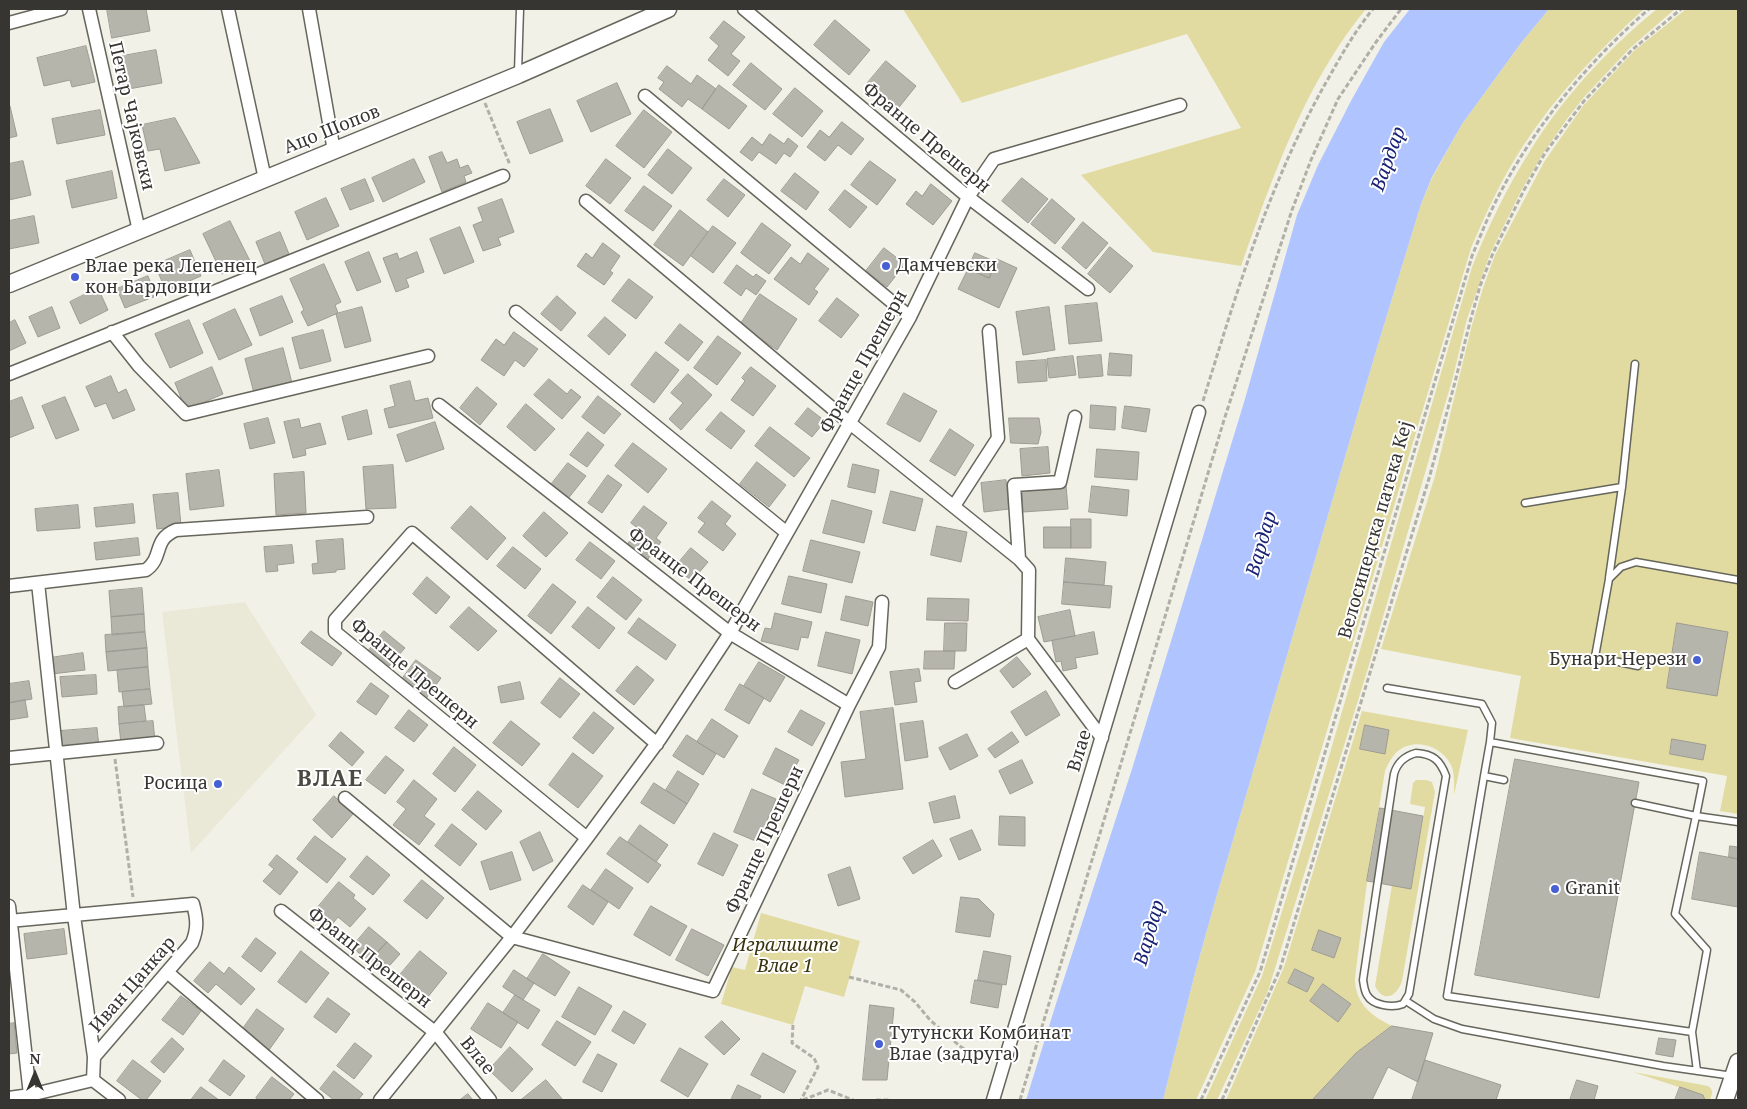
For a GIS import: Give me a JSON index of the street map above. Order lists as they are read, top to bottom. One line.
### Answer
{"streets":{"street":["Петар Чајковски","Ацо Шопов","Франце Прешерн","Францe Прешерн","Влае","Франц Прешерн","Иван Цанкар"],"path":["Велосипедска патека Кеј"]},"crossings":[["Петар Чајковски","Ацо Шопов"],["Франце Прешерн","Францe Прешерн"],["Францe Прешерн","Влае"],["Францe Прешерн","Франц Прешерн"],["Влае","Франц Прешерн"]],"districts":["ВЛАЕ"],"water":["Вардар"],"parks":["Игралиште Влае 1"],"places":["Дамчевски","Влае река Лепенец кон Бардовци","Бунари Нерези","Росица","Granit","Тутунски Комбинат Влае (задруга)"],"north":"top"}
